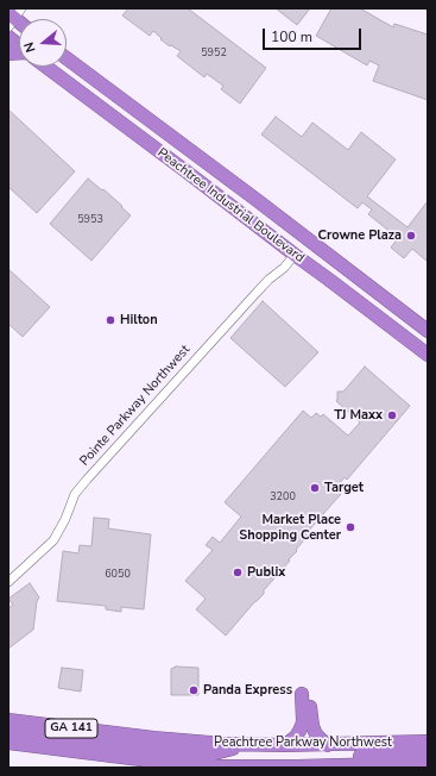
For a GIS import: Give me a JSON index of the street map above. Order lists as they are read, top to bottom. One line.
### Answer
{"streets":{"highway":["Peachtree Industrial Boulevard","GA 141","Peachtree Parkway Northwest"],"street":["Pointe Parkway Northwest"]},"crossings":[["Peachtree Industrial Boulevard","Pointe Parkway Northwest"]],"places":["Crowne Plaza","Hilton","TJ Maxx","Target","Market Place Shopping Center","Publix","Panda Express"],"house_numbers":["5952","5953","3200","6050"],"scale_bar":"100 m","north":"left"}
